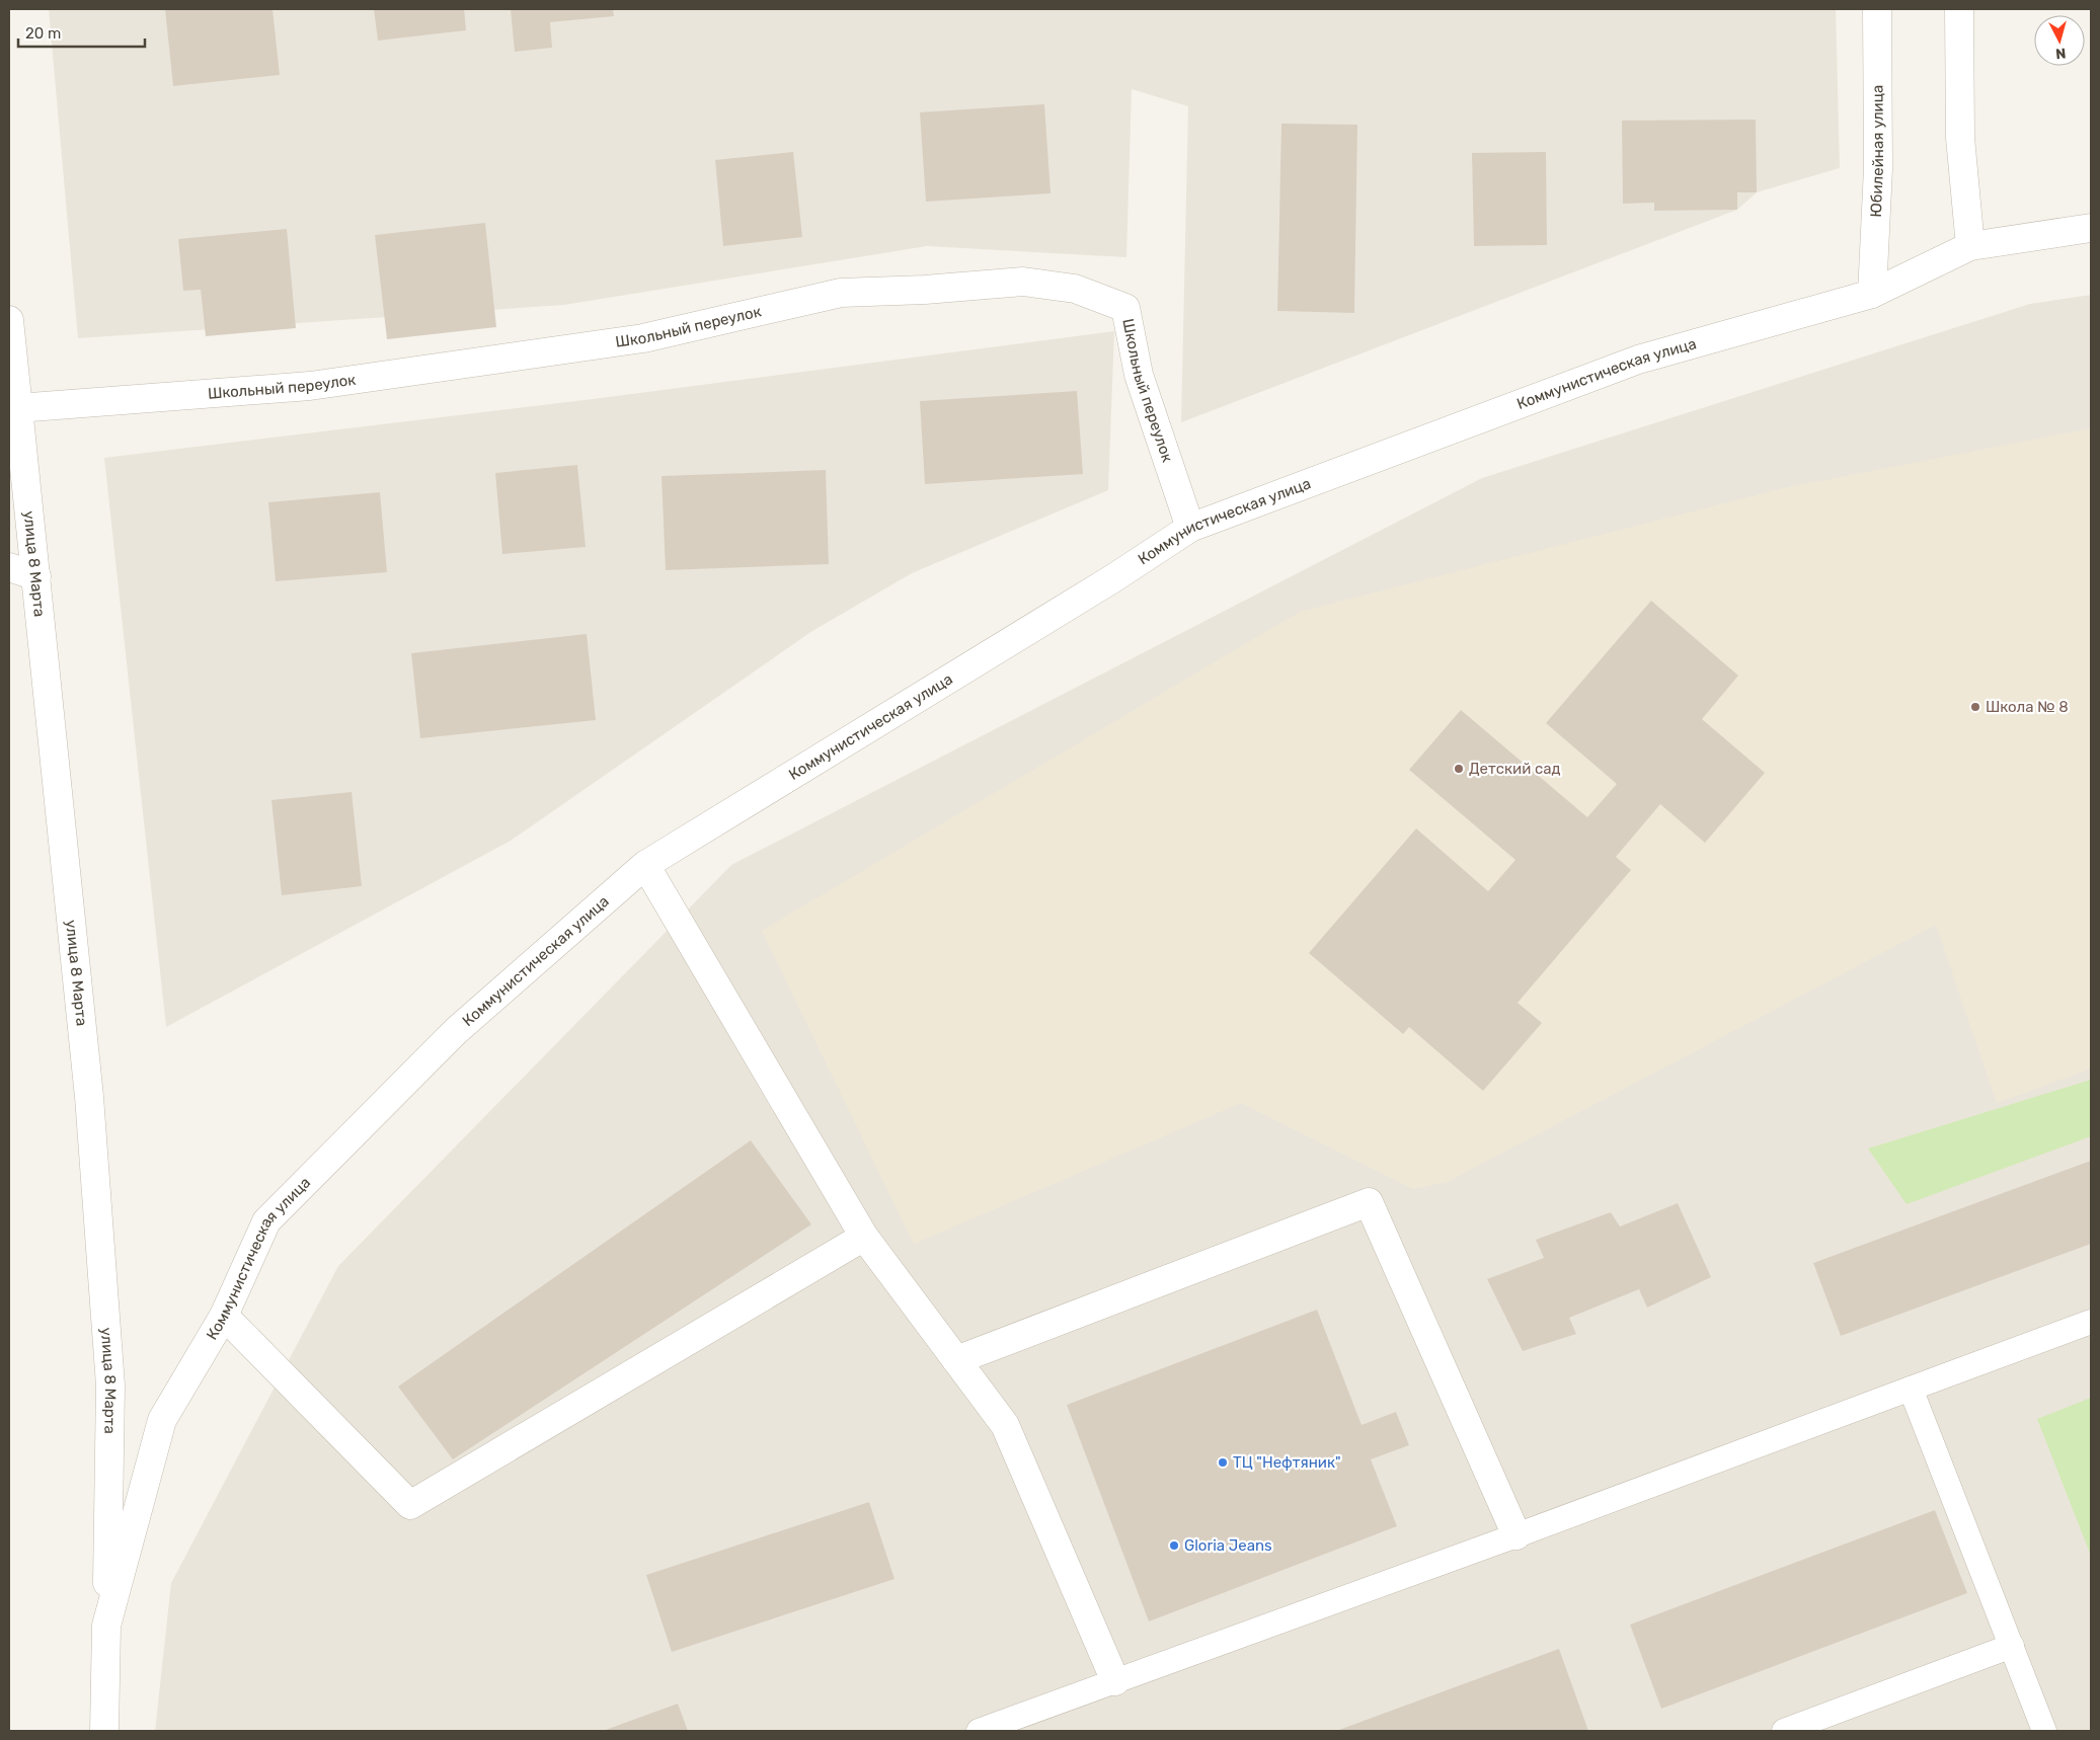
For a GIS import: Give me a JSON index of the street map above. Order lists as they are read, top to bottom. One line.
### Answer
{"streets":{"street":["Юбилейная улица","Школьный переулок","Коммунистическая улица","улица 8 Марта"]},"crossings":[["Юбилейная улица","Коммунистическая улица"],["Школьный переулок","Коммунистическая улица"],["Школьный переулок","улица 8 Марта"],["Коммунистическая улица","улица 8 Марта"]],"places":["Школа № 8","Детский сад","ТЦ \"Нефтяник\"","Gloria Jeans"],"scale_bar":"20 m","north":"bottom"}
